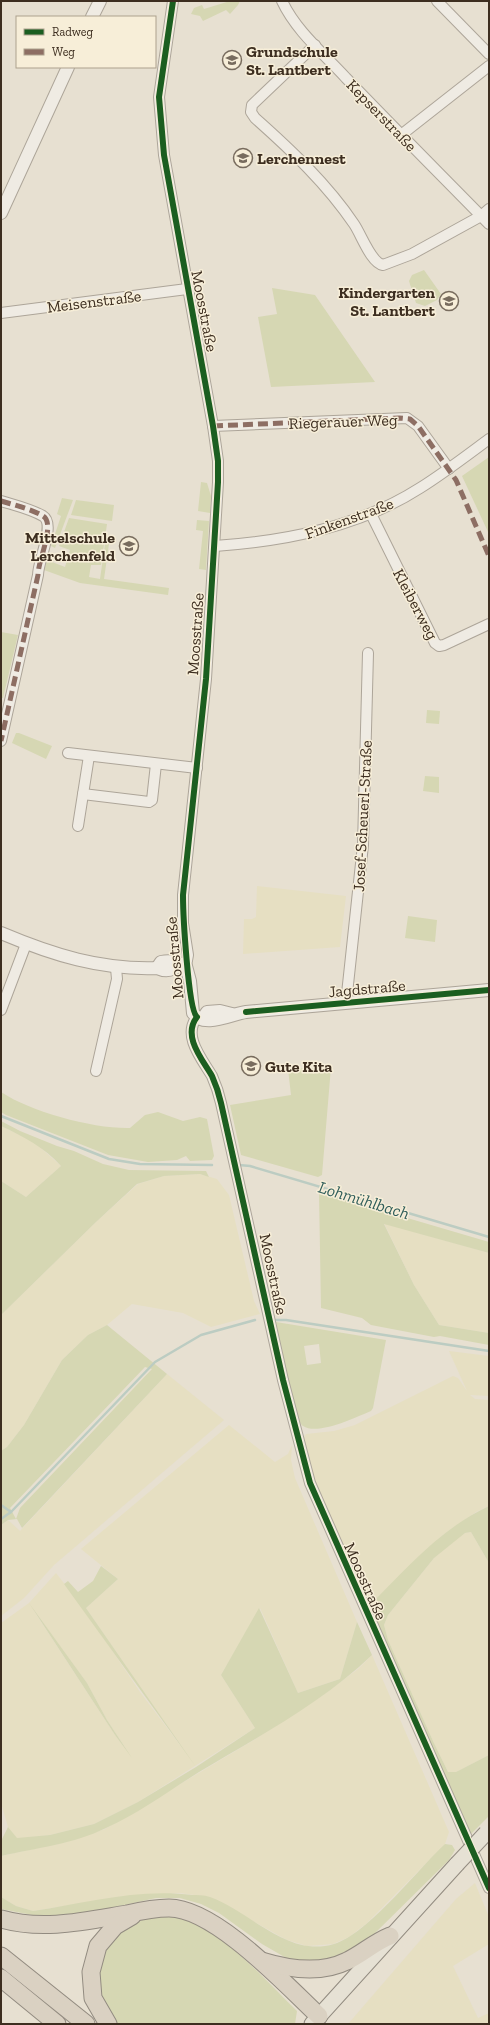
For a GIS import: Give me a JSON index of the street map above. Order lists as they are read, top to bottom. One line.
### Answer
{"streets":{"street":["Kepserstraße","Meisenstraße","Moosstraße","Riegerauer Weg","Finkenstraße","Kleiberweg","Josef-Scheuerl-Straße","Jagdstraße"]},"crossings":[["Meisenstraße","Moosstraße"],["Moosstraße","Riegerauer Weg"],["Moosstraße","Finkenstraße"],["Moosstraße","Jagdstraße"],["Riegerauer Weg","Finkenstraße"],["Finkenstraße","Kleiberweg"],["Josef-Scheuerl-Straße","Jagdstraße"]],"water":["Lohmühlbach"],"places":{"school or university":["Grundschule St. Lantbert","Lerchennest","Kindergarten St. Lantbert","Mittelschule Lerchenfeld","Gute Kita"]},"legend":["Radweg","Weg"]}
